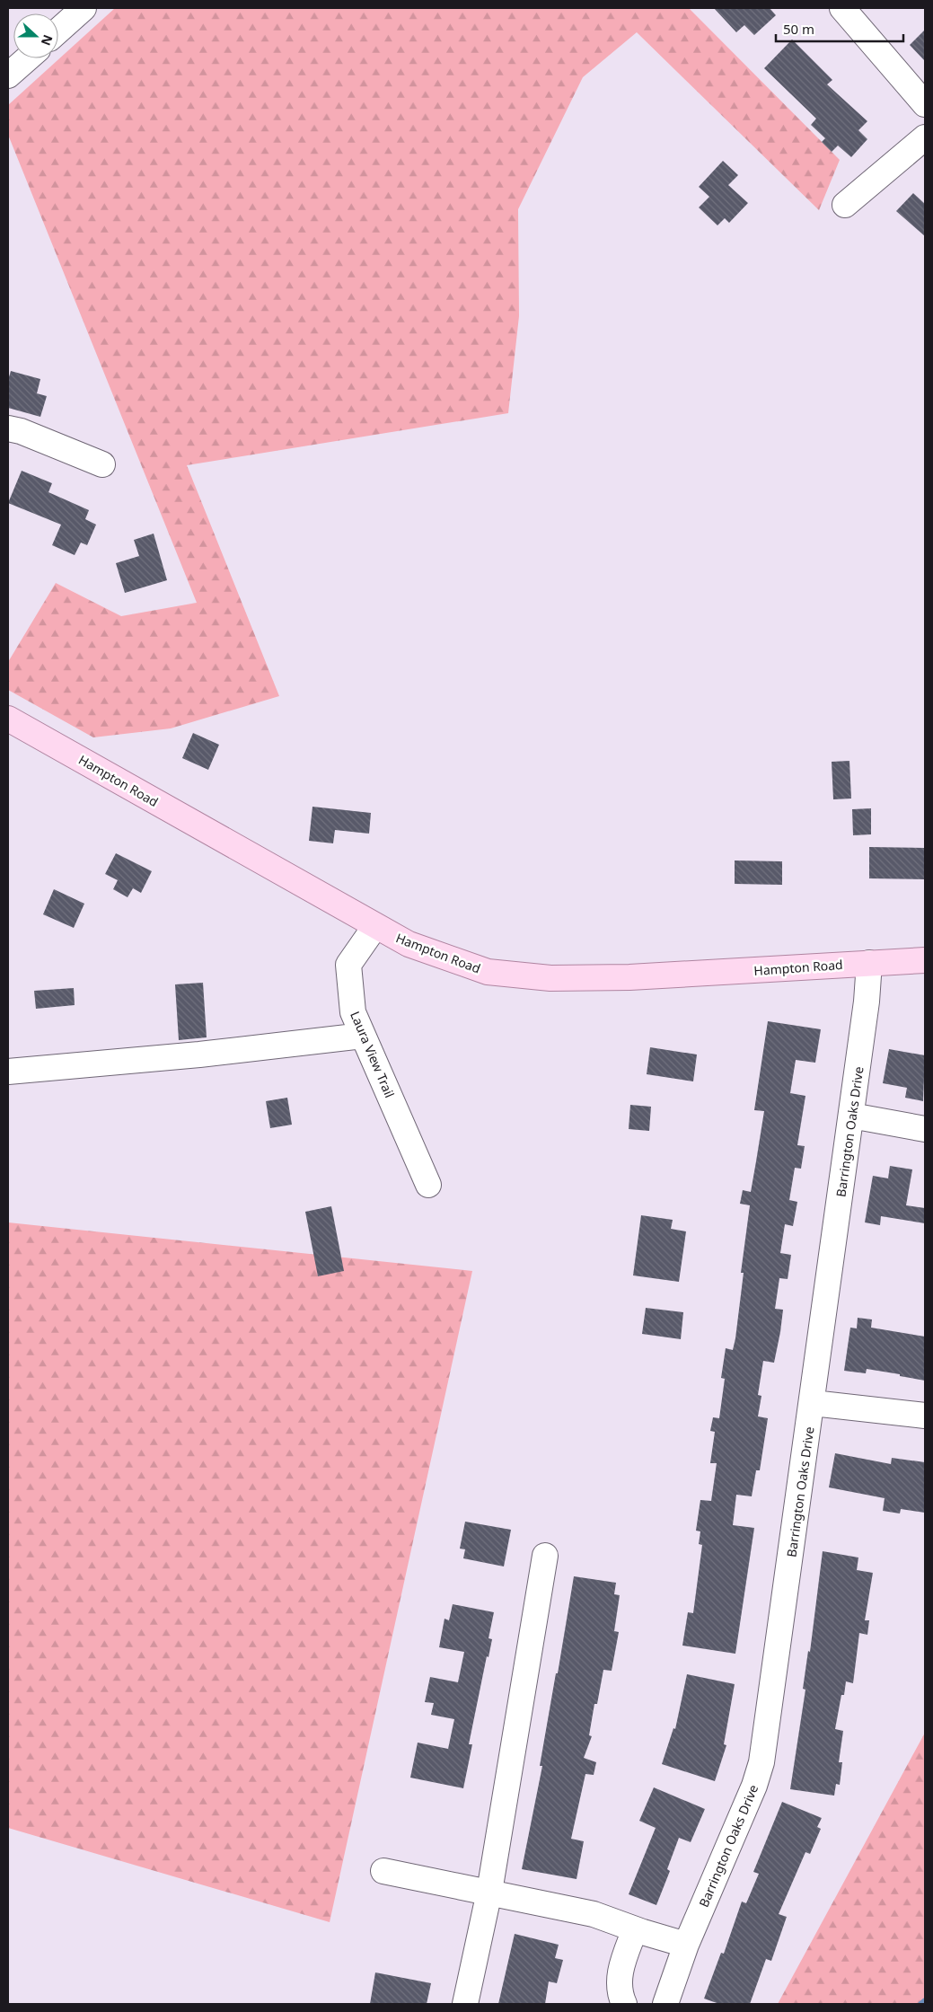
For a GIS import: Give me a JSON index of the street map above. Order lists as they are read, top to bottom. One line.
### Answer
{"streets":{"main road":["Hampton Road"],"street":["Laura View Trail","Barrington Oaks Drive"]},"crossings":[["Hampton Road","Laura View Trail"],["Hampton Road","Barrington Oaks Drive"]],"scale_bar":"50 m","north":"right"}
